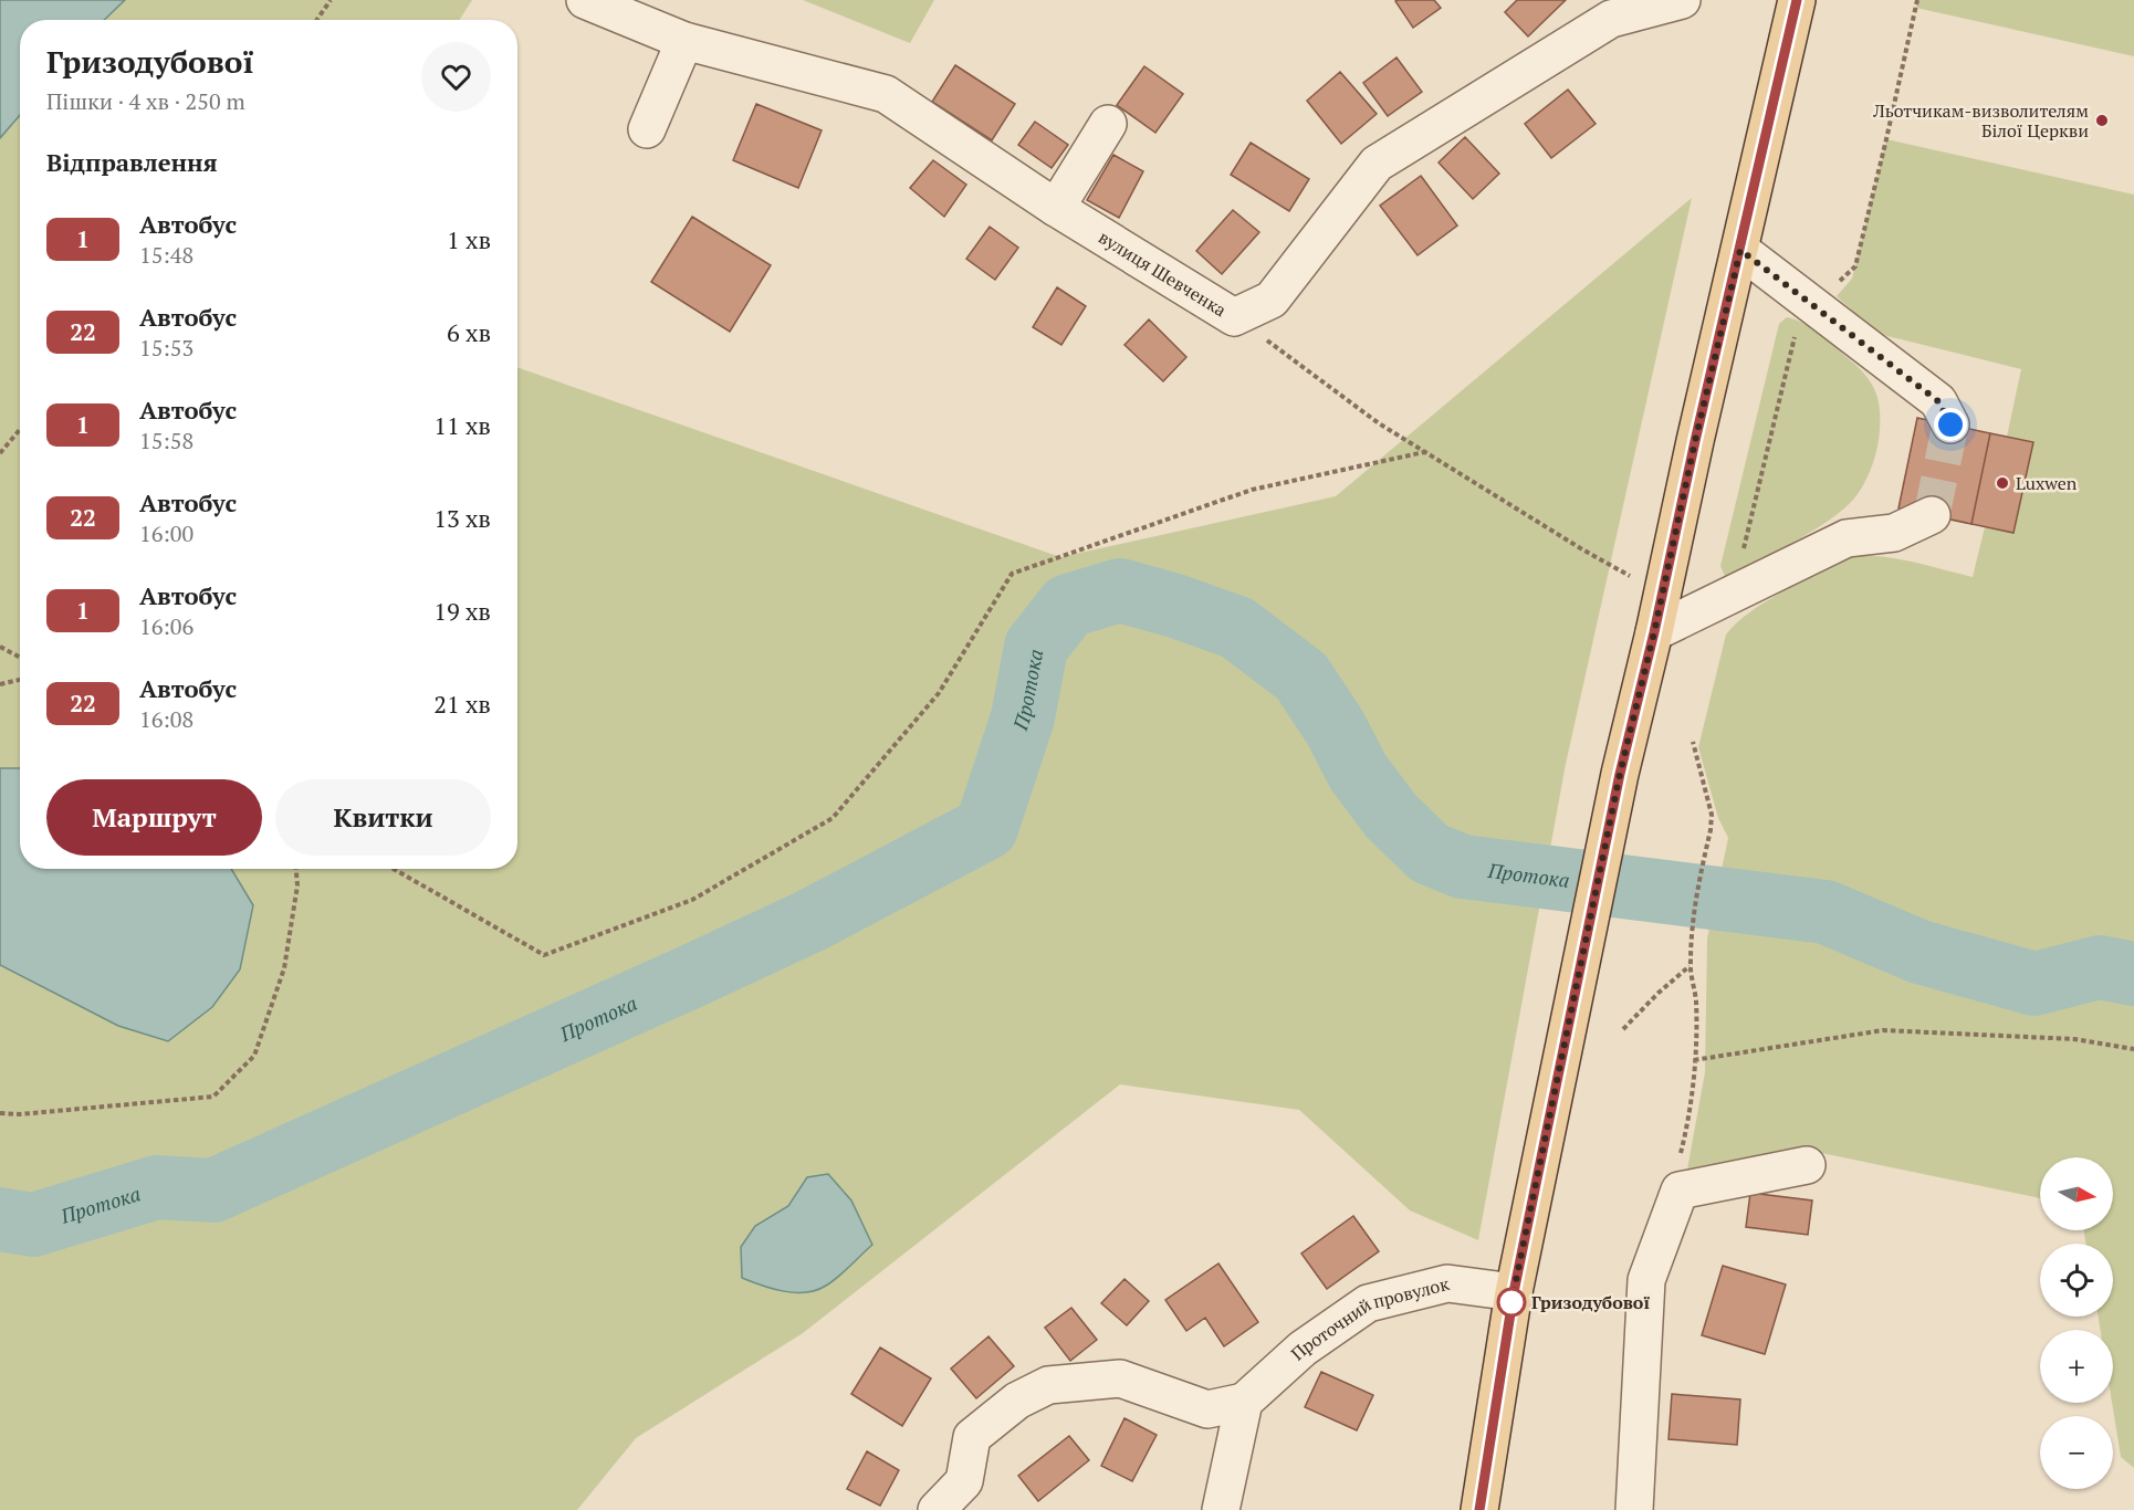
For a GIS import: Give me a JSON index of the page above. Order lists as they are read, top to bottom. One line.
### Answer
{"streets":{"street":["вулиця Шевченка","Проточний провулок"]},"water":["Протока"],"places":["Льотчикам-визволителям Білої Церкви","Luxwen","Гризодубової"],"lines":["bus line 1"],"north":"right","page":{"heading":[["Гризодубової","Пішки · 4 хв · 250 m"],"Відправлення"],"list":[{"mark":"1","name":"Автобус","note":"15:48","value":"1 хв"},{"mark":"22","name":"Автобус","note":"15:53","value":"6 хв"},{"mark":"1","name":"Автобус","note":"15:58","value":"11 хв"},{"mark":"22","name":"Автобус","note":"16:00","value":"13 хв"},{"mark":"1","name":"Автобус","note":"16:06","value":"19 хв"},{"mark":"22","name":"Автобус","note":"16:08","value":"21 хв"}],"buttons":["Маршрут","Квитки"],"map_buttons":["+","−"]}}
